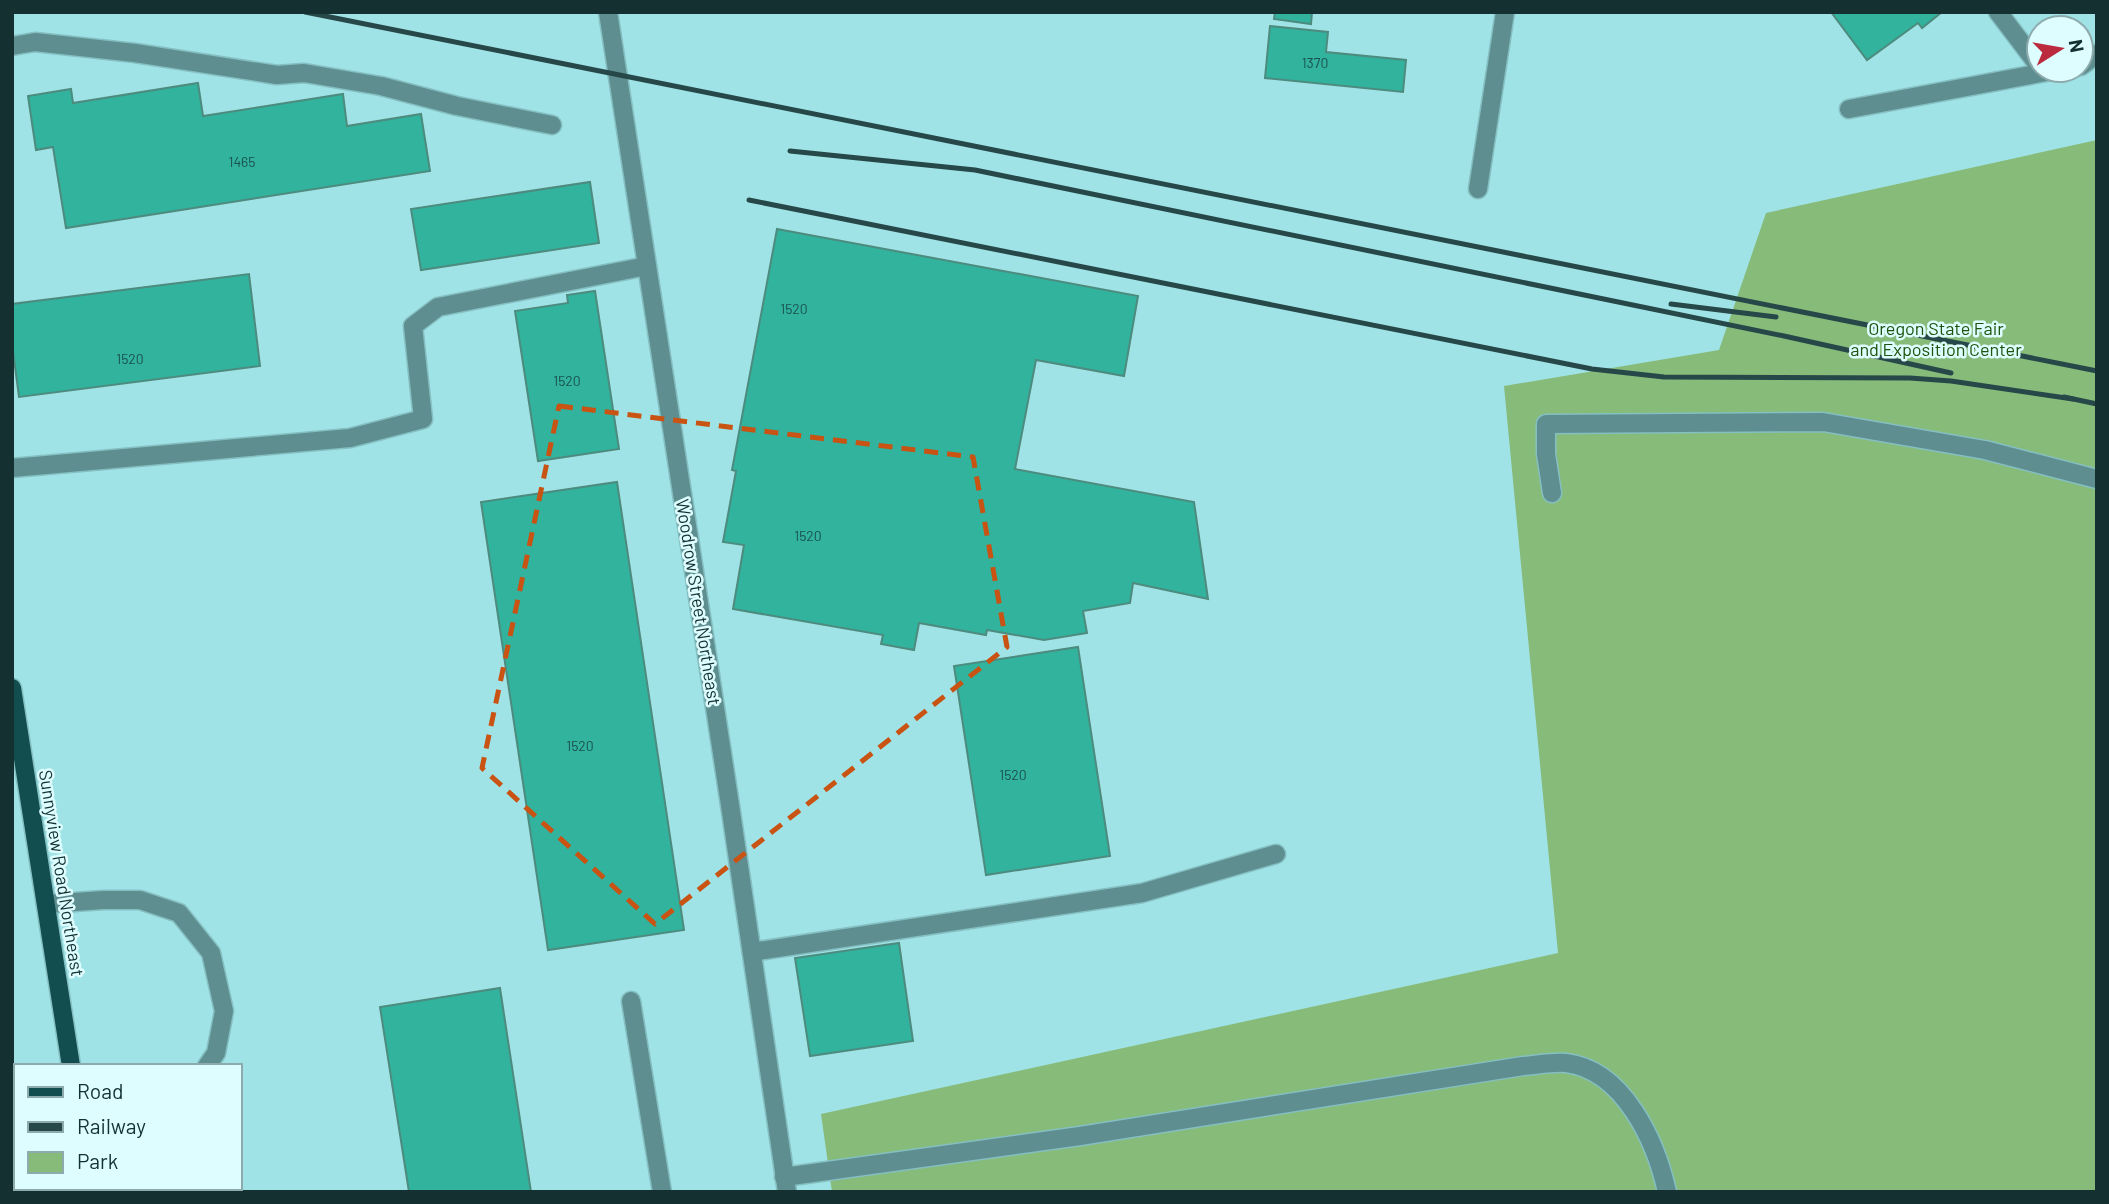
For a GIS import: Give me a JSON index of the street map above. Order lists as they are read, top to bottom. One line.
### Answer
{"streets":{"main road":["Sunnyview Road Northeast"],"street":["Woodrow Street Northeast"]},"parks":["Oregon State Fair and Exposition Center"],"house_numbers":["1370","1465","1520","1520","1520","1520","1520","1520"],"legend":["Road","Railway","Park"],"north":"right"}
